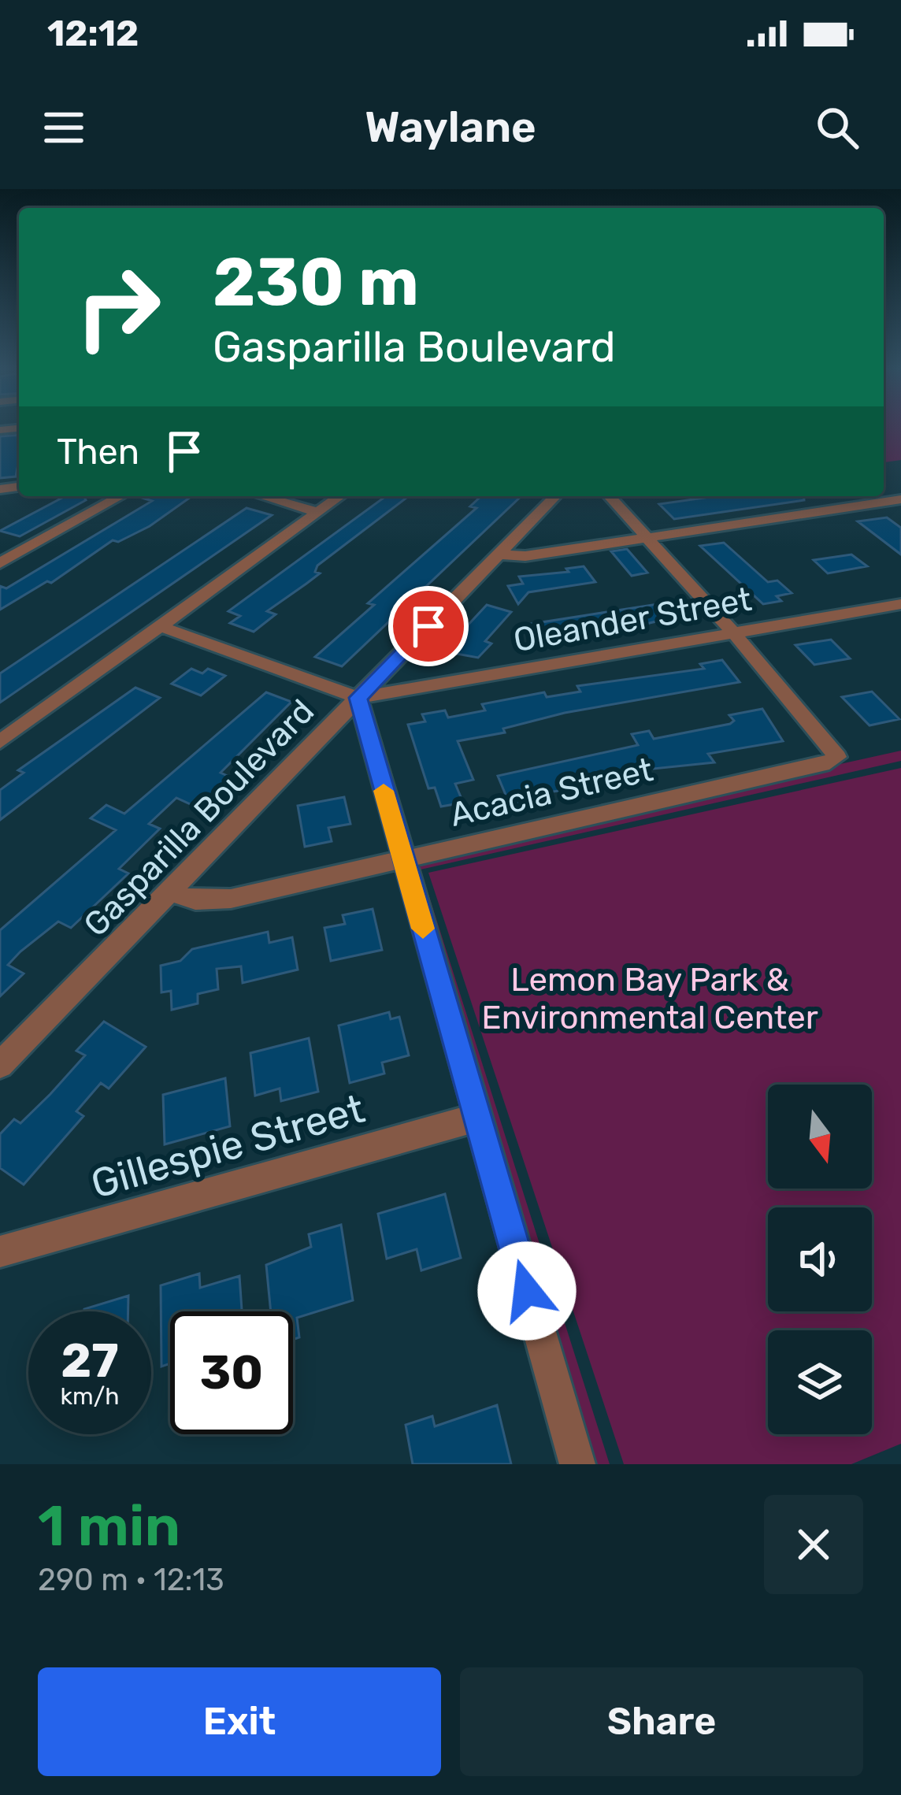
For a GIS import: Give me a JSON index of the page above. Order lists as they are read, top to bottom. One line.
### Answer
{"streets":{"street":["Oleander Street","Acacia Street","Gasparilla Boulevard","Gillespie Street"]},"crossings":[["Oleander Street","Acacia Street"],["Oleander Street","Gasparilla Boulevard"],["Acacia Street","Gasparilla Boulevard"]],"parks":["Lemon Bay Park & Environmental Center"],"north":"bottom","page":{"status":"12:12","header":"Waylane","turn":["230 m","Gasparilla Boulevard"],"then":"Then","speed":"27 km/h","limit":"30","heading":["1 min","290 m · 12:13"],"buttons":["Exit","Share"]}}
